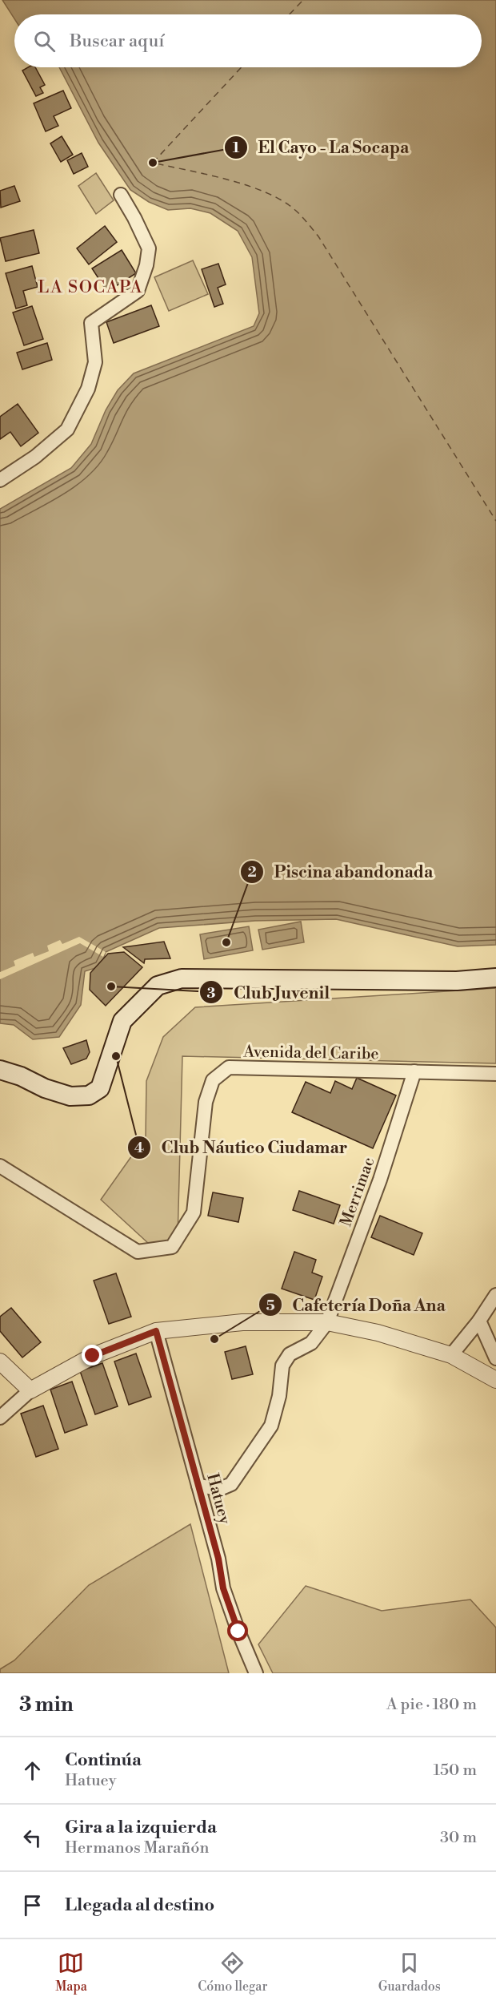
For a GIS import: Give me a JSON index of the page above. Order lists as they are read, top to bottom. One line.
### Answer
{"streets":{"street":["Avenida del Caribe","Merrimac","Hatuey"]},"crossings":[["Avenida del Caribe","Merrimac"],["Merrimac","Hatuey"]],"districts":["LA SOCAPA"],"places":["El Cayo - La Socapa","Piscina abandonada","Club Juvenil","Club Náutico Ciudamar","Cafetería Doña Ana"],"page":{"search":"Buscar aquí","heading":["3 min","A pie · 180 m"],"list":[["Continúa","Hatuey","150 m"],["Gira a la izquierda","Hermanos Marañón","30 m"],"Llegada al destino"],"nav":["Mapa","Cómo llegar","Guardados"]}}
